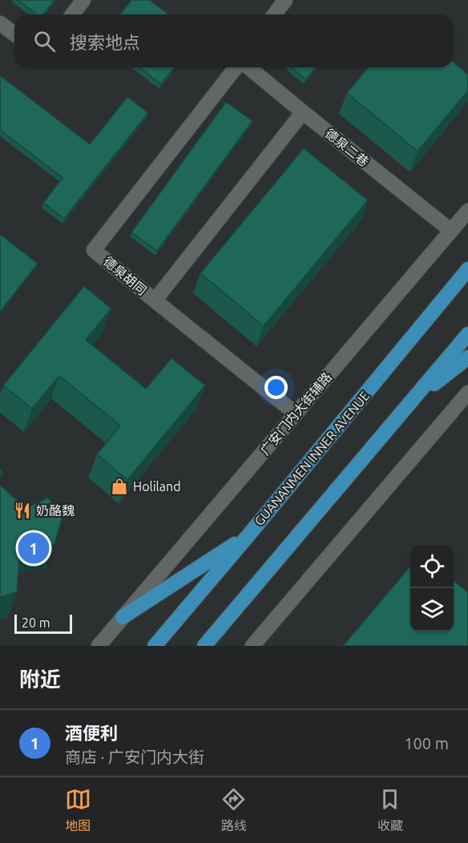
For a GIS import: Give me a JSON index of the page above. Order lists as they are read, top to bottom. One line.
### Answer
{"streets":{"main road":["GUANANMEN INNER AVENUE"],"street":["德泉二巷","德泉胡同","广安门内大街辅路"]},"crossings":[["德泉二巷","广安门内大街辅路"],["德泉胡同","广安门内大街辅路"]],"places":{"shop":["Holiland"],"restaurant":["奶酪魏"]},"scale_bar":"20 m","page":{"search":"搜索地点","pins":"1","scale":"20 m","heading":"附近","list":[{"mark":"1","name":"酒便利","note":"商店 · 广安门内大街","value":"100 m"}],"nav":["地图","路线","收藏"]}}
